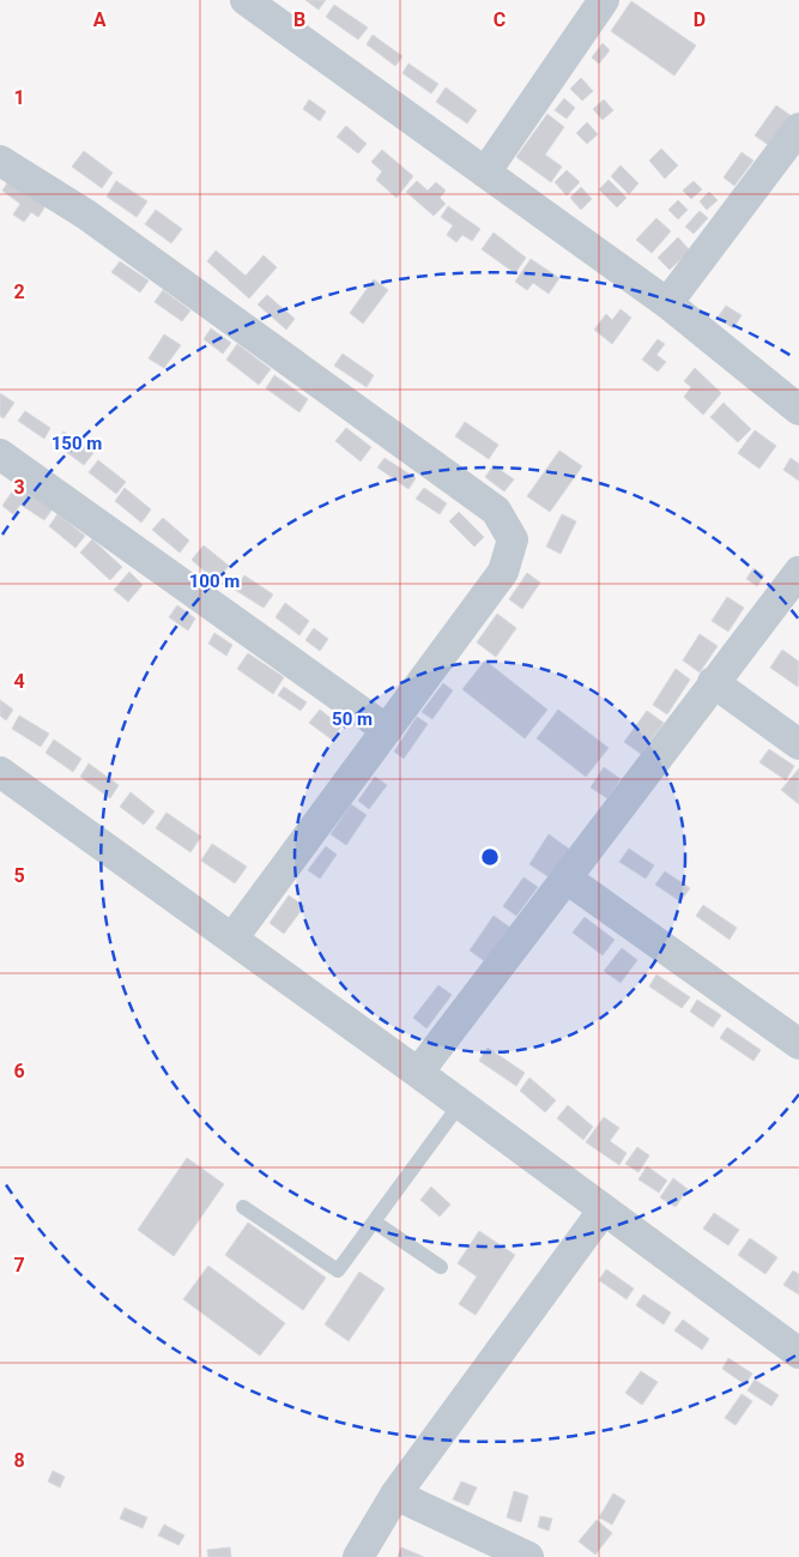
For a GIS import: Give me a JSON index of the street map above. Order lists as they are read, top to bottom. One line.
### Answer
{"grid":{"columns":["A","B","C","D"],"rows":["1","2","3","4","5","6","7","8"]},"rings":["150 m","100 m","50 m"]}
